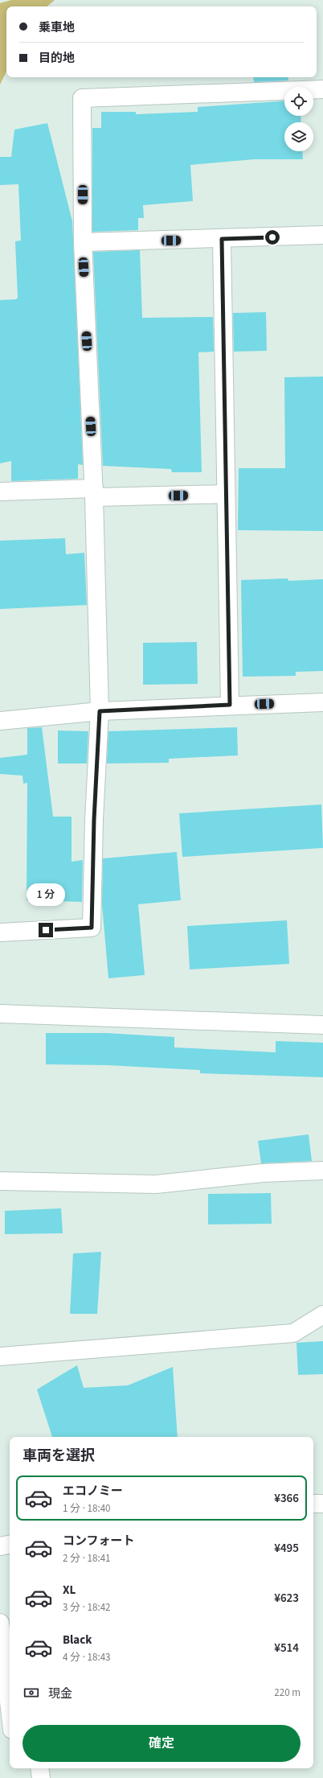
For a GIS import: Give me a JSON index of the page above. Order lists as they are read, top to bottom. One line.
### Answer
{"page":{"banner":["乗車地","目的地"],"bubble":"1 分","heading":"車両を選択","list":[{"name":"エコノミー","note":"1 分 · 18:40","value":"¥366"},{"name":"コンフォート","note":"2 分 · 18:41","value":"¥495"},{"name":"XL","note":"3 分 · 18:42","value":"¥623"},{"name":"Black","note":"4 分 · 18:43","value":"¥514"}],"pay":["現金","220 m"],"buttons":"確定"}}
